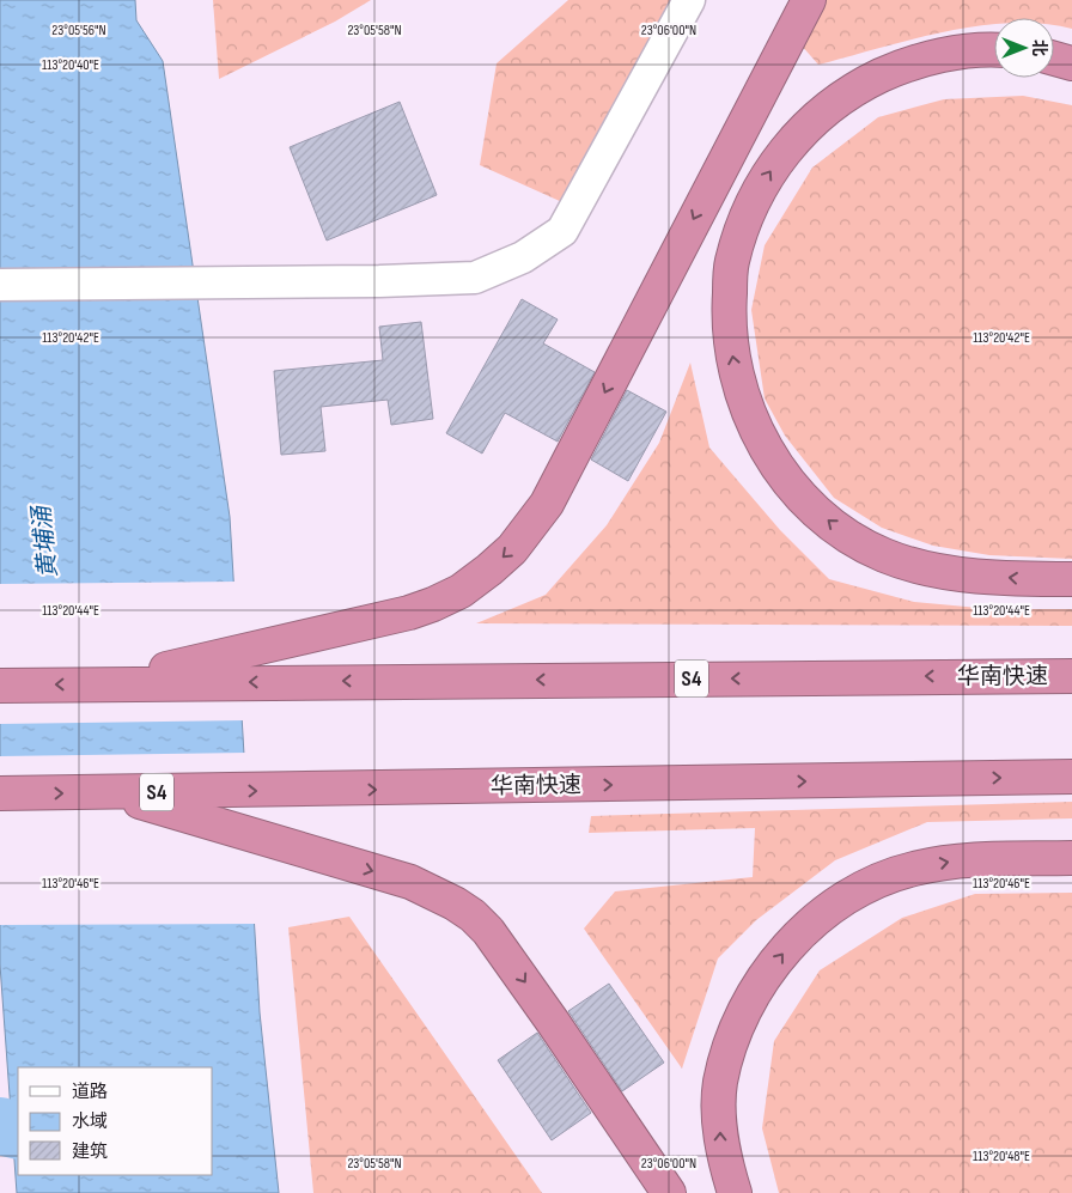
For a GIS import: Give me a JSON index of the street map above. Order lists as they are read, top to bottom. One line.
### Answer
{"streets":{"highway":["华南快速","S4"]},"water":["黄埔涌"],"legend":["道路","水域","建筑"],"north":"right","coordinates":["23°05'56\"N","23°05'58\"N","23°06'00\"N","113°20'40\"E","113°20'42\"E","113°20'44\"E","113°20'46\"E","113°20'48\"E"]}
